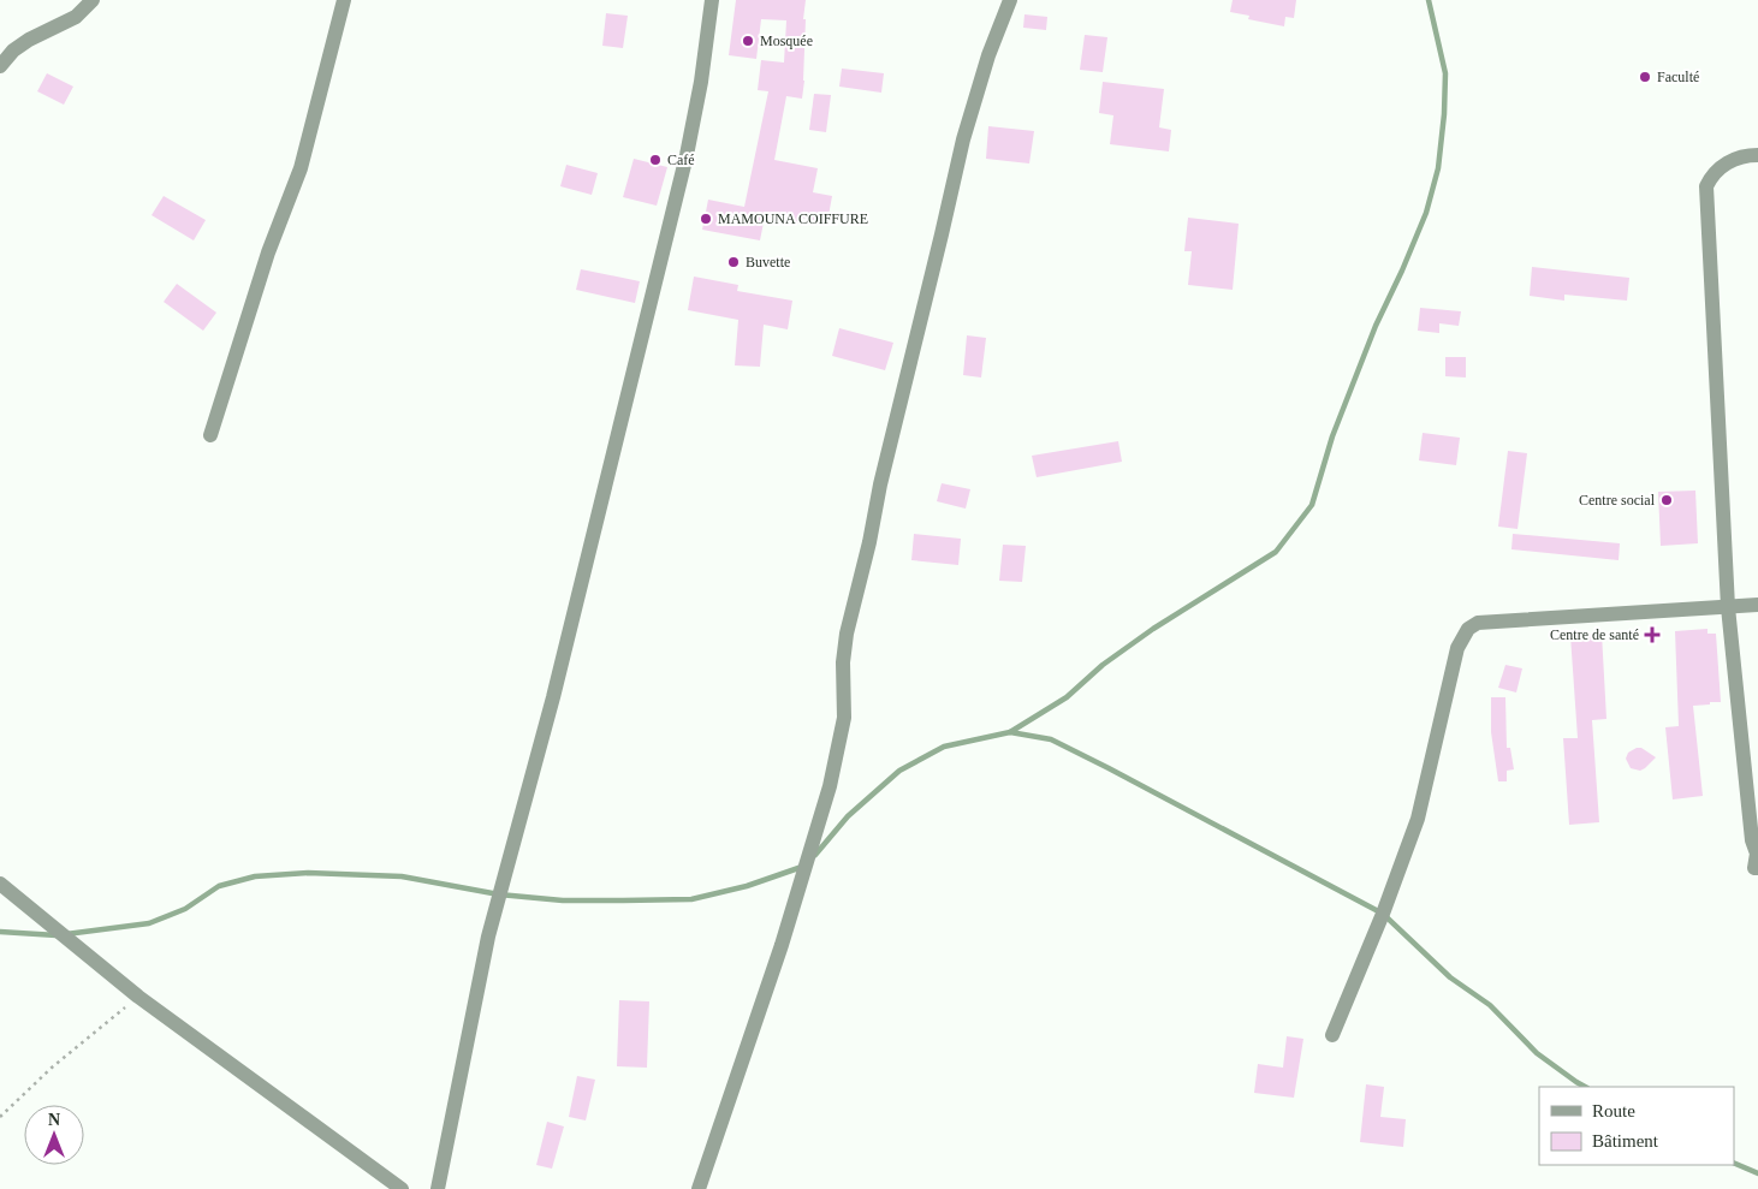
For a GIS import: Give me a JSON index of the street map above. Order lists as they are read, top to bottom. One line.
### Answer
{"places":{"other":["Mosquée","Faculté","Café","MAMOUNA COIFFURE","Buvette","Centre social"],"health":["Centre de santé"]},"legend":["Route","Bâtiment"],"north":"top"}
